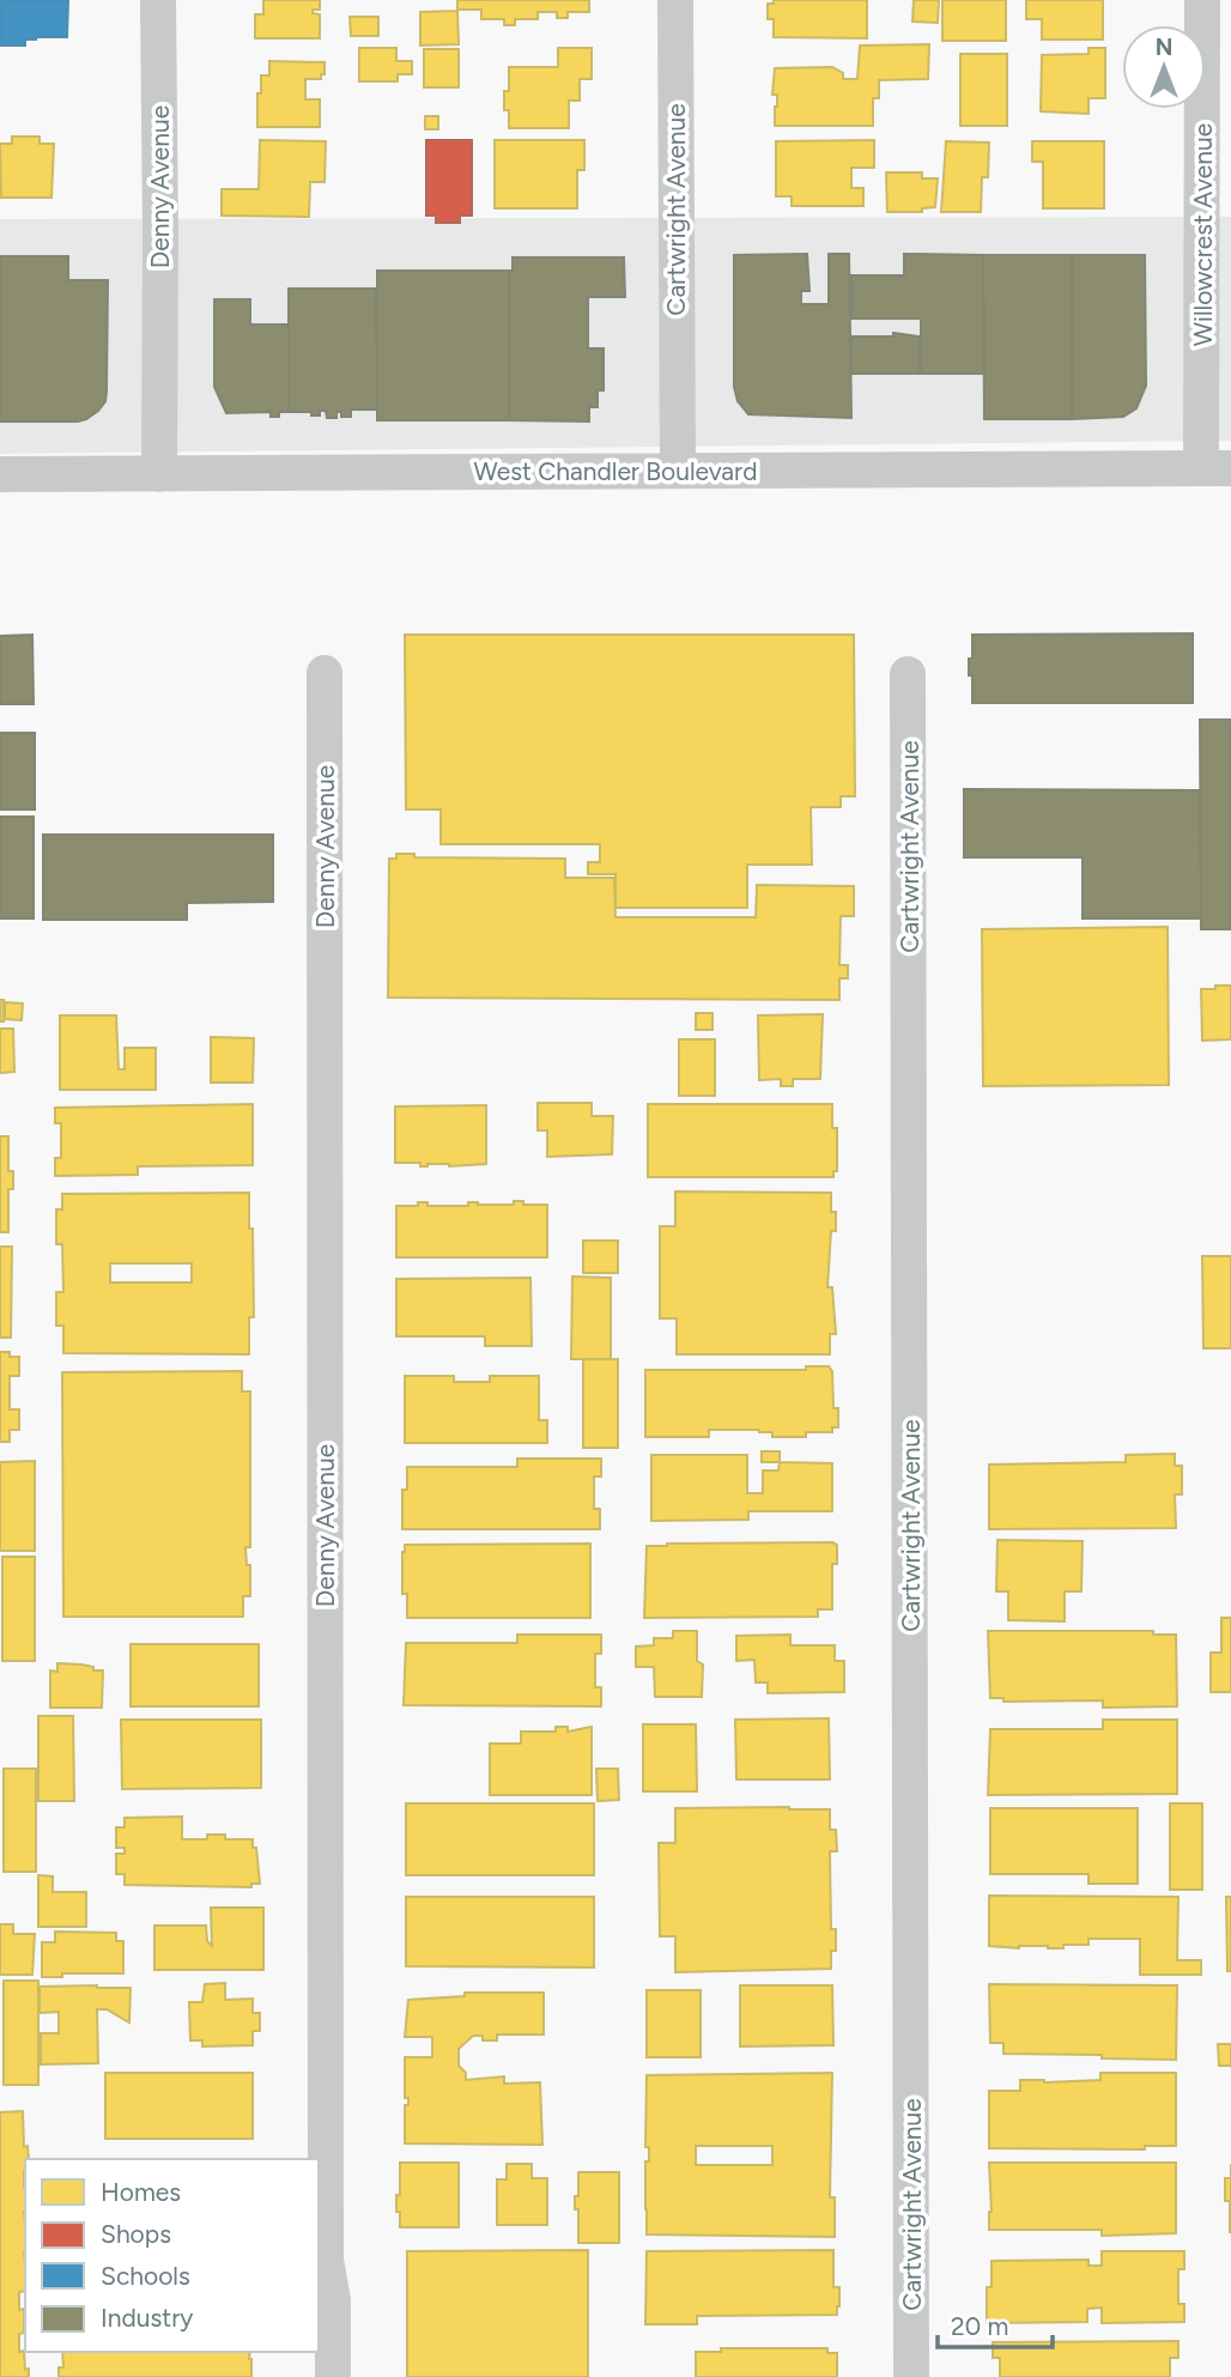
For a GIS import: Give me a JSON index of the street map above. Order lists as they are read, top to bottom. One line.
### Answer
{"streets":{"street":["Denny Avenue","Cartwright Avenue","Willowcrest Avenue","West Chandler Boulevard"]},"crossings":[["Denny Avenue","West Chandler Boulevard"],["Cartwright Avenue","West Chandler Boulevard"],["Willowcrest Avenue","West Chandler Boulevard"]],"legend":["Homes","Shops","Schools","Industry"],"scale_bar":"20 m","north":"top"}
